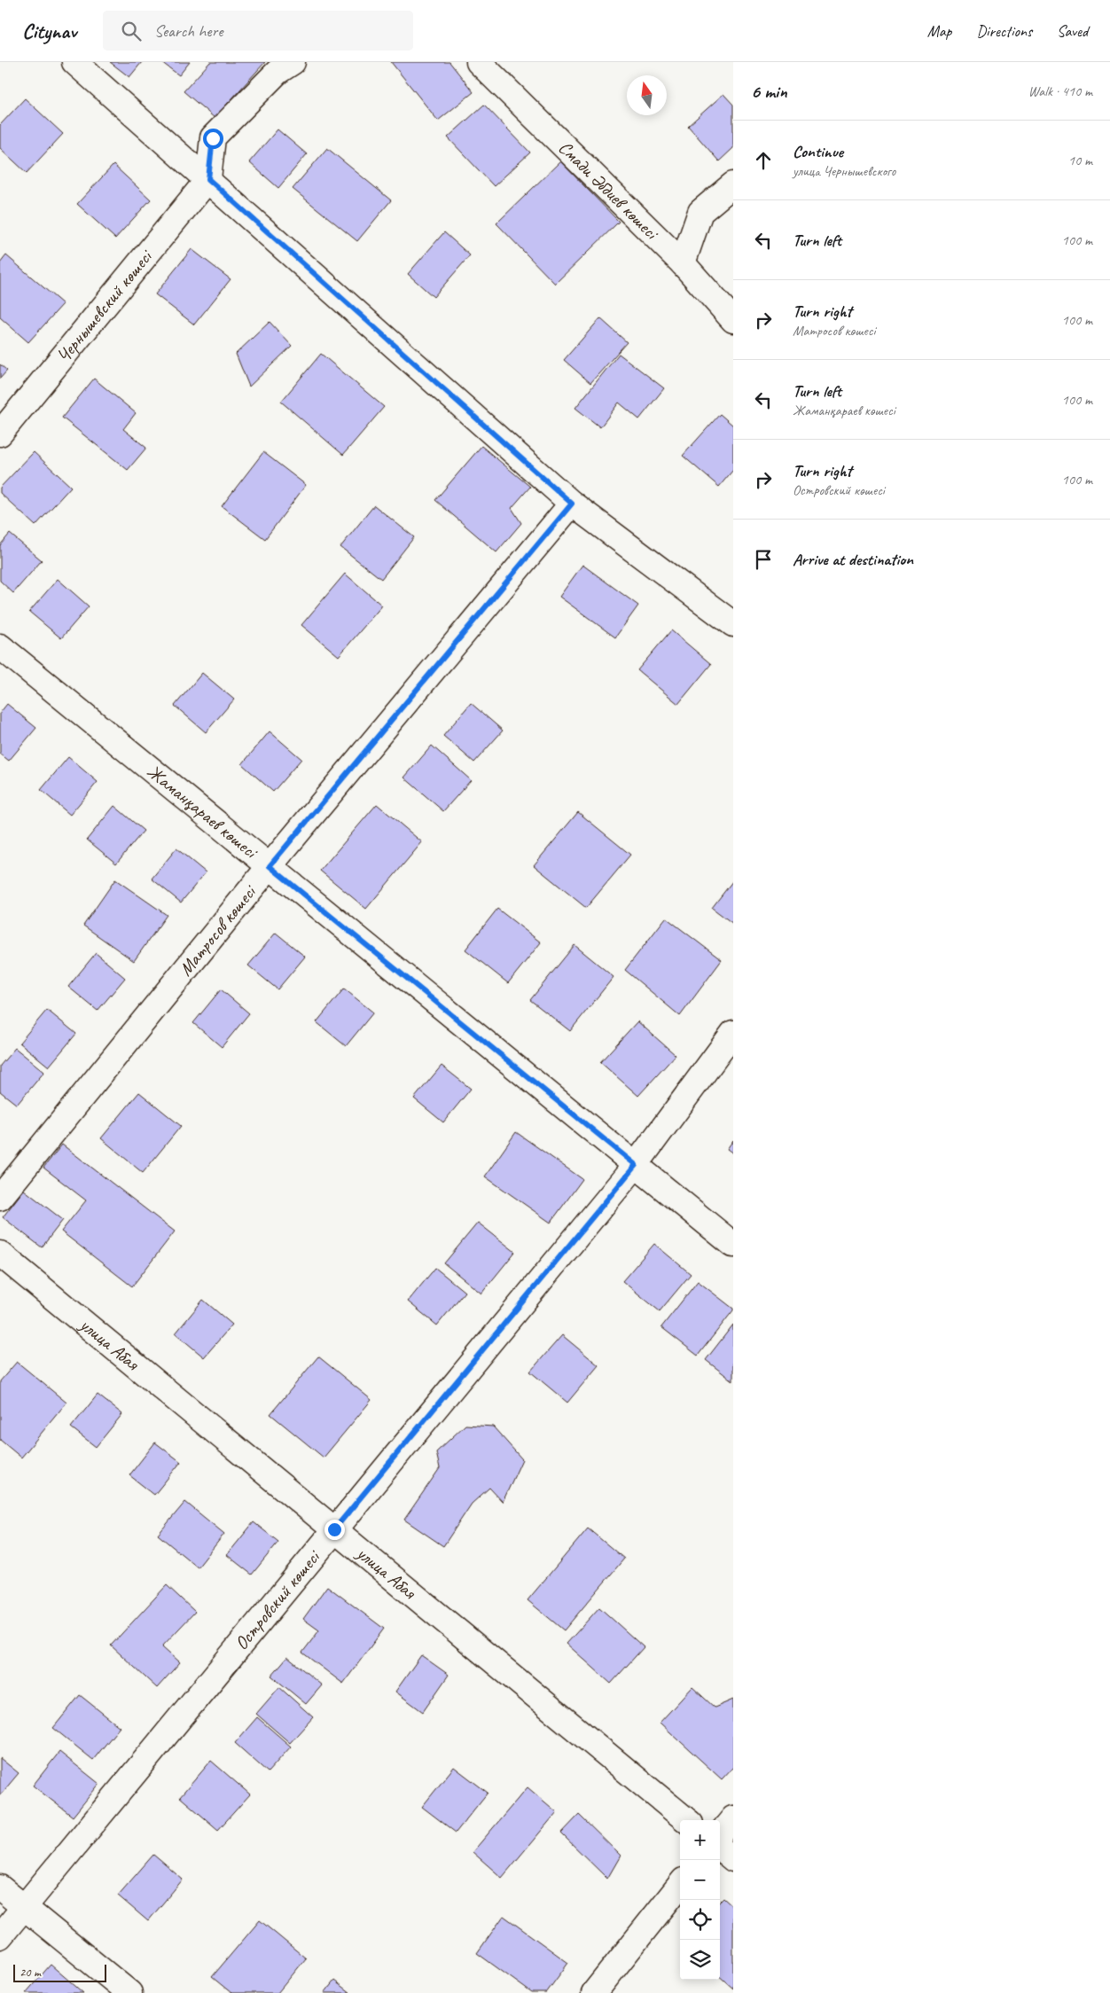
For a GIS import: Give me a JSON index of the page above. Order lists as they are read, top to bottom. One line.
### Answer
{"streets":{"street":["Смади Әбдиев көшесі","Чернышевский көшесі","Жаманқараев көшесі","Матросов көшесі","улица Абая","Островский көшесі"]},"crossings":[["Жаманқараев көшесі","Матросов көшесі"],["Жаманқараев көшесі","Островский көшесі"],["улица Абая","Островский көшесі"]],"scale_bar":"20 m","north":"top","page":{"header":"Citynav","search":"Search here","nav":["Map","Directions","Saved"],"heading":["6 min","Walk · 410 m"],"list":[["Continue","улица Чернышевского","10 m"],["Turn left","100 m"],["Turn right","Матросов көшесі","100 m"],["Turn left","Жаманқараев көшесі","100 m"],["Turn right","Островский көшесі","100 m"],"Arrive at destination"],"map_buttons":["+","−"],"scale":"20 m"}}
